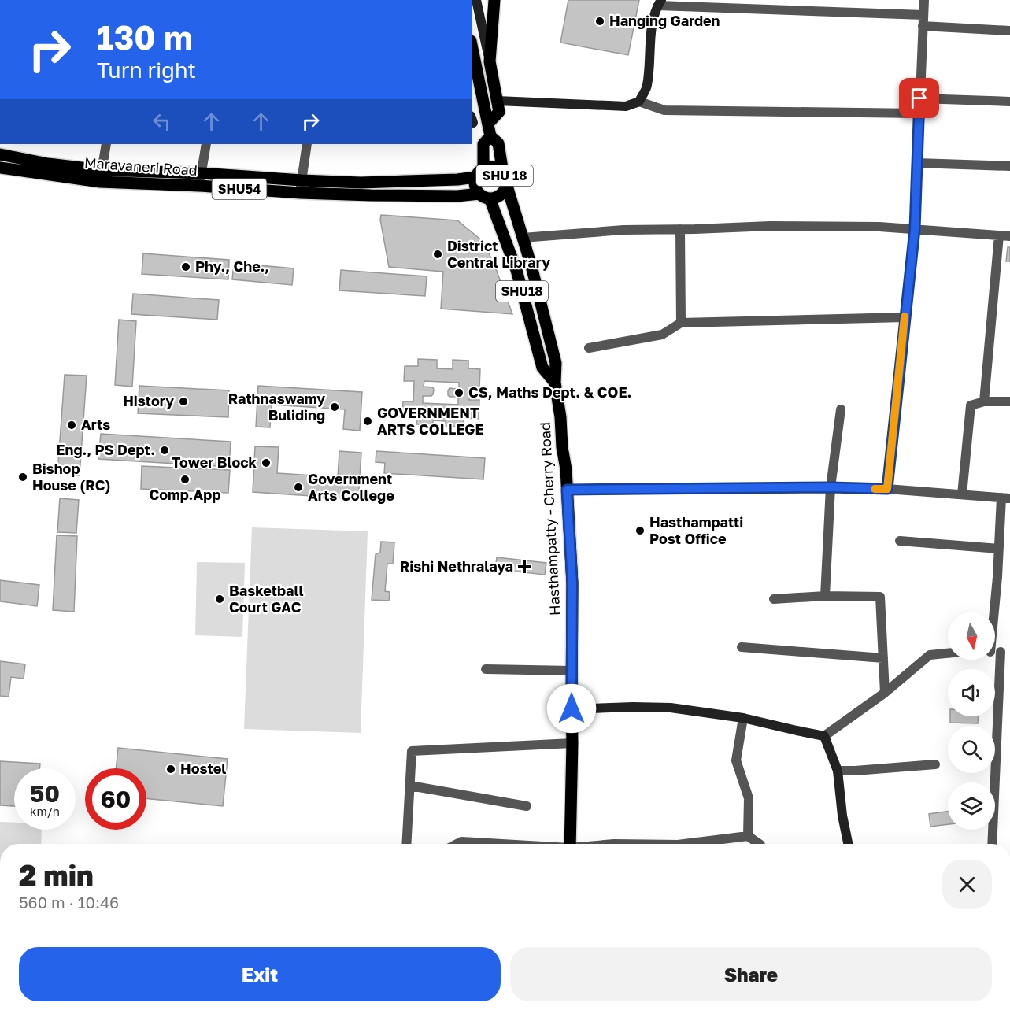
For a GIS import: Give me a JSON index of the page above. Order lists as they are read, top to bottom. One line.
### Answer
{"streets":{"main road":["Maravaneri Road","SHU 18","SHU54","SHU18","Hasthampatty - Cherry Road"]},"crossings":[["Maravaneri Road","SHU 18"],["Maravaneri Road","Hasthampatty - Cherry Road"],["SHU 18","Hasthampatty - Cherry Road"]],"places":{"other":["Hanging Garden","District Central Library","Phy., Che.,","CS, Maths Dept. & COE.","History","Rathnaswamy Buliding","GOVERNMENT ARTS COLLEGE","Arts","Eng., PS Dept.","Tower Block","Bishop House (RC)","Comp.App","Government Arts College","Hasthampatti Post Office","Basketball Court GAC","Hostel"],"health":["Rishi Nethralaya"]},"north":"bottom","page":{"turn":["130 m","Turn right"],"speed":"50 km/h","limit":"60","heading":["2 min","560 m · 10:46"],"buttons":["Exit","Share"]}}
